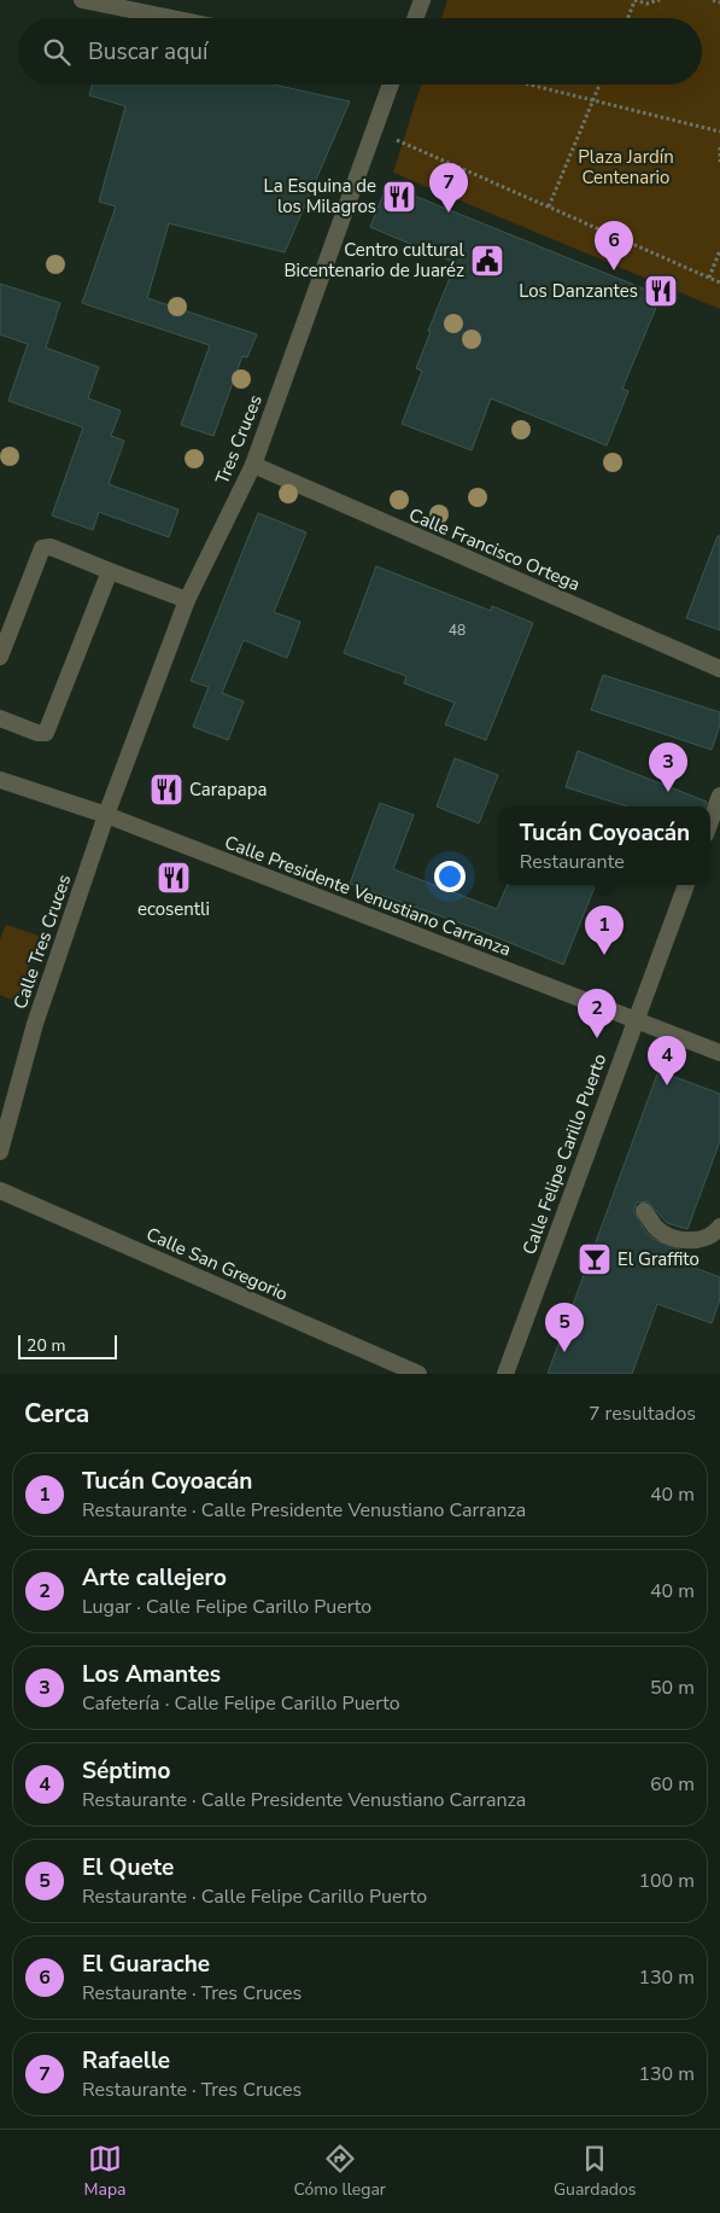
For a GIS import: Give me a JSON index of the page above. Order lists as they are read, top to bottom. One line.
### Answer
{"streets":{"street":["Tres Cruces","Calle Francisco Ortega","Calle Presidente Venustiano Carranza","Calle Tres Cruces","Calle Felipe Carillo Puerto","Calle San Gregorio"]},"crossings":[["Tres Cruces","Calle Francisco Ortega"],["Tres Cruces","Calle Presidente Venustiano Carranza"],["Tres Cruces","Calle Tres Cruces"],["Calle Presidente Venustiano Carranza","Calle Tres Cruces"],["Calle Presidente Venustiano Carranza","Calle Felipe Carillo Puerto"]],"parks":["Plaza Jardín Centenario"],"places":{"restaurant":["La Esquina de los Milagros","Los Danzantes","Carapapa","ecosentli"],"public building":["Centro cultural Bicentenario de Juaréz"],"bar":["El Graffito"]},"house_numbers":["48"],"scale_bar":"20 m","page":{"search":"Buscar aquí","pins":["7","6","3","1","2","4","5"],"popup":["Tucán Coyoacán","Restaurante"],"scale":"20 m","heading":["Cerca","7 resultados"],"list":[{"mark":"1","name":"Tucán Coyoacán","note":"Restaurante · Calle Presidente Venustiano Carranza","value":"40 m"},{"mark":"2","name":"Arte callejero","note":"Lugar · Calle Felipe Carillo Puerto","value":"40 m"},{"mark":"3","name":"Los Amantes","note":"Cafetería · Calle Felipe Carillo Puerto","value":"50 m"},{"mark":"4","name":"Séptimo","note":"Restaurante · Calle Presidente Venustiano Carranza","value":"60 m"},{"mark":"5","name":"El Quete","note":"Restaurante · Calle Felipe Carillo Puerto","value":"100 m"},{"mark":"6","name":"El Guarache","note":"Restaurante · Tres Cruces","value":"130 m"},{"mark":"7","name":"Rafaelle","note":"Restaurante · Tres Cruces","value":"130 m"}],"nav":["Mapa","Cómo llegar","Guardados"]}}
